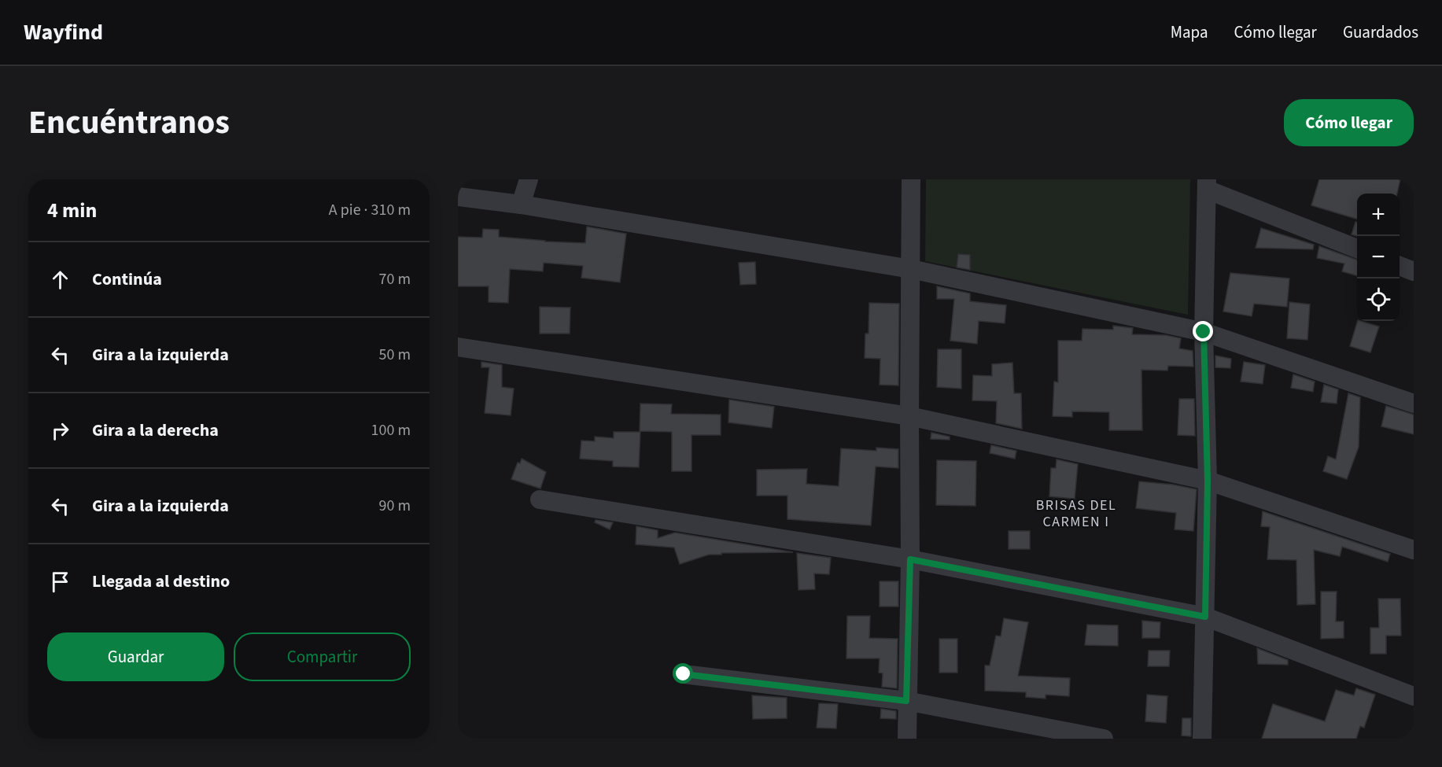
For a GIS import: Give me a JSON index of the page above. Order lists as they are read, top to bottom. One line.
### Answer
{"districts":["BRISAS DEL CARMEN I"],"page":{"header":"Wayfind","nav":["Mapa","Cómo llegar","Guardados"],"title":"Encuéntranos","buttons":["Cómo llegar",["Guardar","Compartir"]],"heading":["4 min","A pie · 310 m"],"map_buttons":["+","−"],"list":[["Continúa","70 m"],["Gira a la izquierda","50 m"],["Gira a la derecha","100 m"],["Gira a la izquierda","90 m"],"Llegada al destino"]}}
